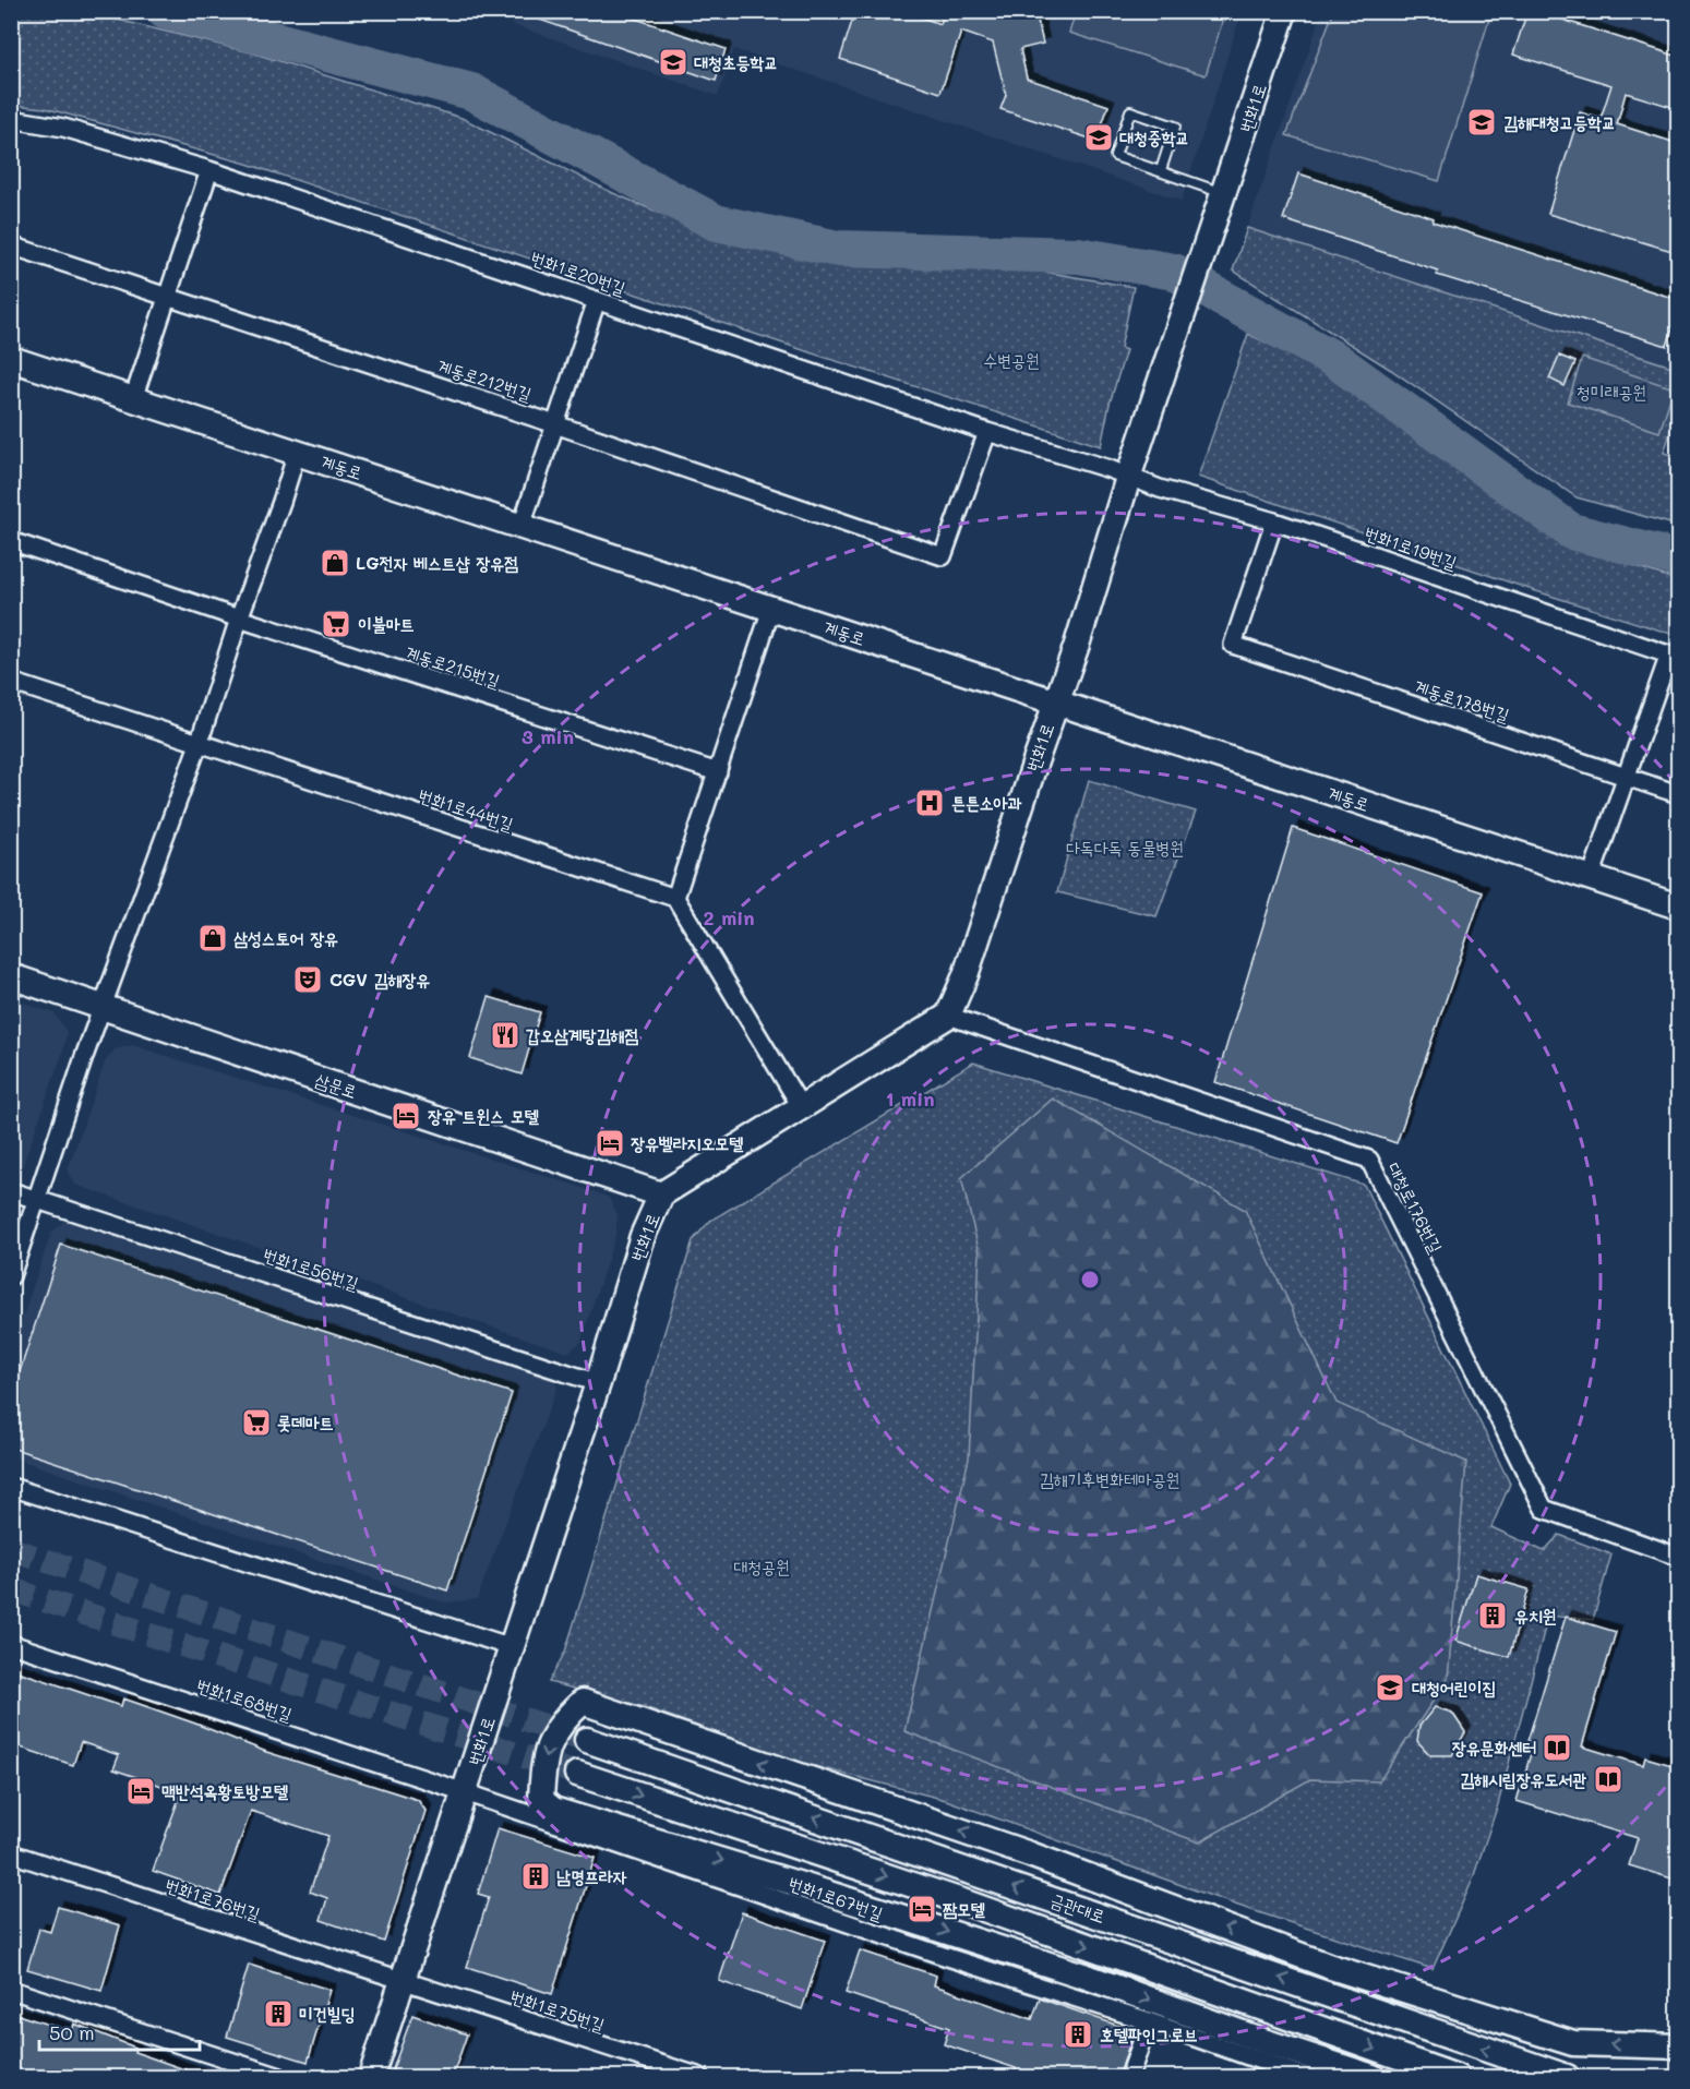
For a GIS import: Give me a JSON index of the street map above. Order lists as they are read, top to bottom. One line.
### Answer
{"streets":{"street":["번화1로","번화1로20번길","계동로212번길","계동로","번화1로19번길","계동로215번길","계동로178번길","번화1로44번길","삼문로","대청로176번길","번화1로56번길","번화1로68번길","번화1로67번길","번화1로76번길","금관대로","번화1로75번길"]},"crossings":[["번화1로","번화1로20번길"],["번화1로","계동로"],["번화1로","번화1로19번길"],["번화1로","삼문로"],["번화1로","대청로176번길"],["번화1로","번화1로56번길"],["번화1로","번화1로68번길"],["번화1로","번화1로67번길"],["번화1로","번화1로76번길"],["번화1로","번화1로75번길"],["번화1로20번길","계동로212번길"],["번화1로20번길","번화1로19번길"],["번화1로19번길","계동로178번길"],["번화1로68번길","번화1로67번길"],["번화1로76번길","번화1로75번길"]],"parks":["수변공원","청미래공원","다독다독 동물병원","김해기후변화테마공원","대청공원"],"places":{"school or university":["대청초등학교","김해대청고등학교","대청중학교","대청어린이집"],"shop":["LG전자 베스트샵 장유점","삼성스토어 장유"],"supermarket":["이불마트","롯데마트"],"hospital":["튼튼소아과"],"theatre":["CGV 김해장유"],"restaurant":["갑오삼계탕김해점"],"hotel":["장유 트윈스 모텔","장유벨라지오모텔","맥반석옥황토방모텔","짬모텔"],"building":["유치원","남명프라자","미건빌딩","호텔파인그로브"],"library":["장유문화센터","김해시립장유도서관"]},"scale_bar":"50 m","rings":["3 min","2 min","1 min"]}
